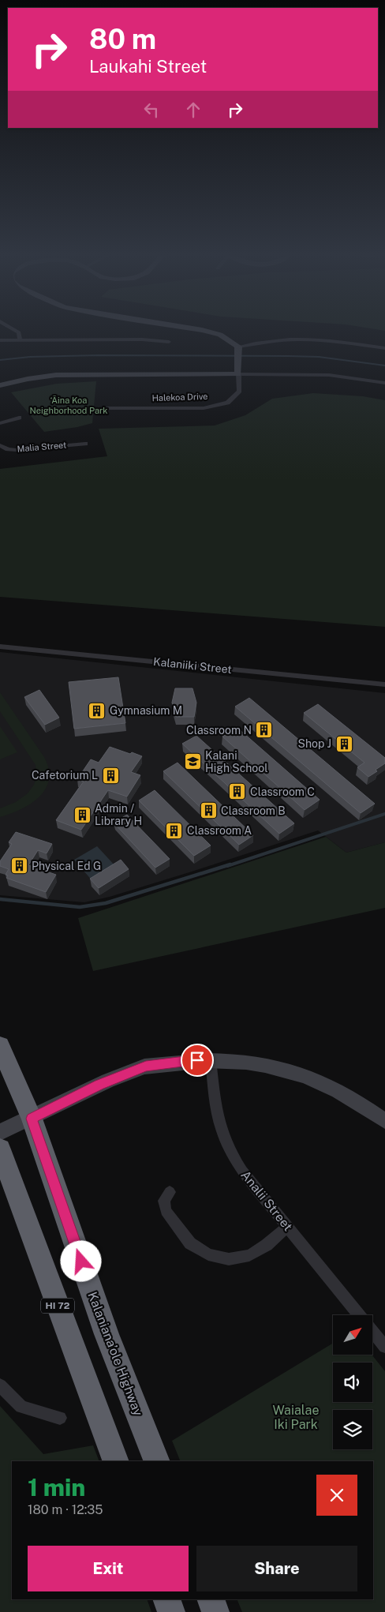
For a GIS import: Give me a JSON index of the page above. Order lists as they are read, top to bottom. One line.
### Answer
{"streets":{"highway":["HI 72","Kalaniana’ole Highway"],"street":["Halekoa Drive","Malia Street","Kalaniiki Street","Analii Street"]},"parks":["‘Āina Koa Neighborhood Park","Waialae Iki Park"],"places":{"building":["Gymnasium M","Classroom N","Shop J","Cafetorium L","Classroom C","Classroom B","Admin / Library H","Classroom A","Physical Ed G"],"school or university":["Kalani High School"]},"north":"top right","page":{"turn":["80 m","Laukahi Street"],"heading":["1 min","180 m · 12:35"],"buttons":["Exit","Share"]}}
